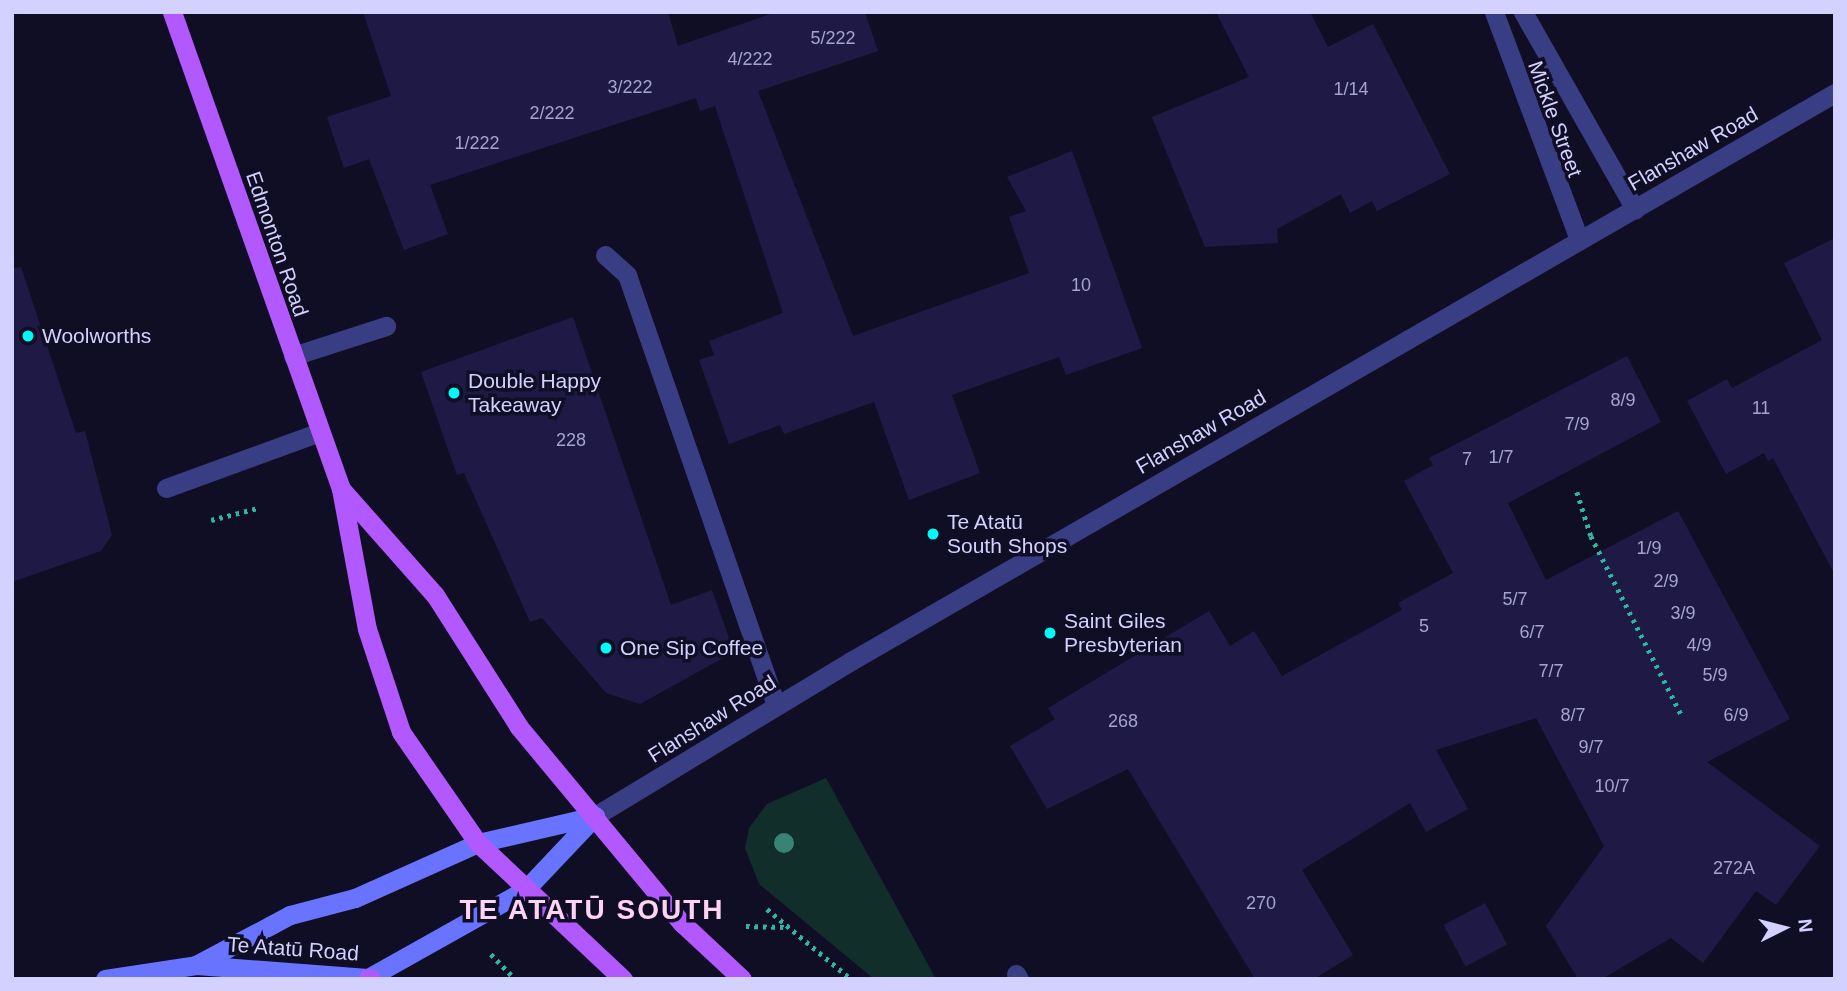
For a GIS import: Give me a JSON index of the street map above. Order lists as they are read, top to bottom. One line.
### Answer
{"streets":{"main road":["Edmonton Road","Te Atatū Road"],"street":["Mickle Street","Flanshaw Road"]},"crossings":[["Mickle Street","Flanshaw Road"],["Flanshaw Road","Edmonton Road"],["Flanshaw Road","Te Atatū Road"],["Edmonton Road","Te Atatū Road"]],"districts":["TE ATATŪ SOUTH"],"places":["Woolworths","Double Happy Takeaway","Te Atatū South Shops","Saint Giles Presbyterian","One Sip Coffee"],"house_numbers":["5/222","4/222","3/222","1/14","2/222","1/222","10","8/9","11","7/9","228","1/7","7","1/9","2/9","5/7","3/9","5","6/7","4/9","7/7","5/9","8/7","6/9","268","9/7","10/7","272A","270"],"north":"right"}
